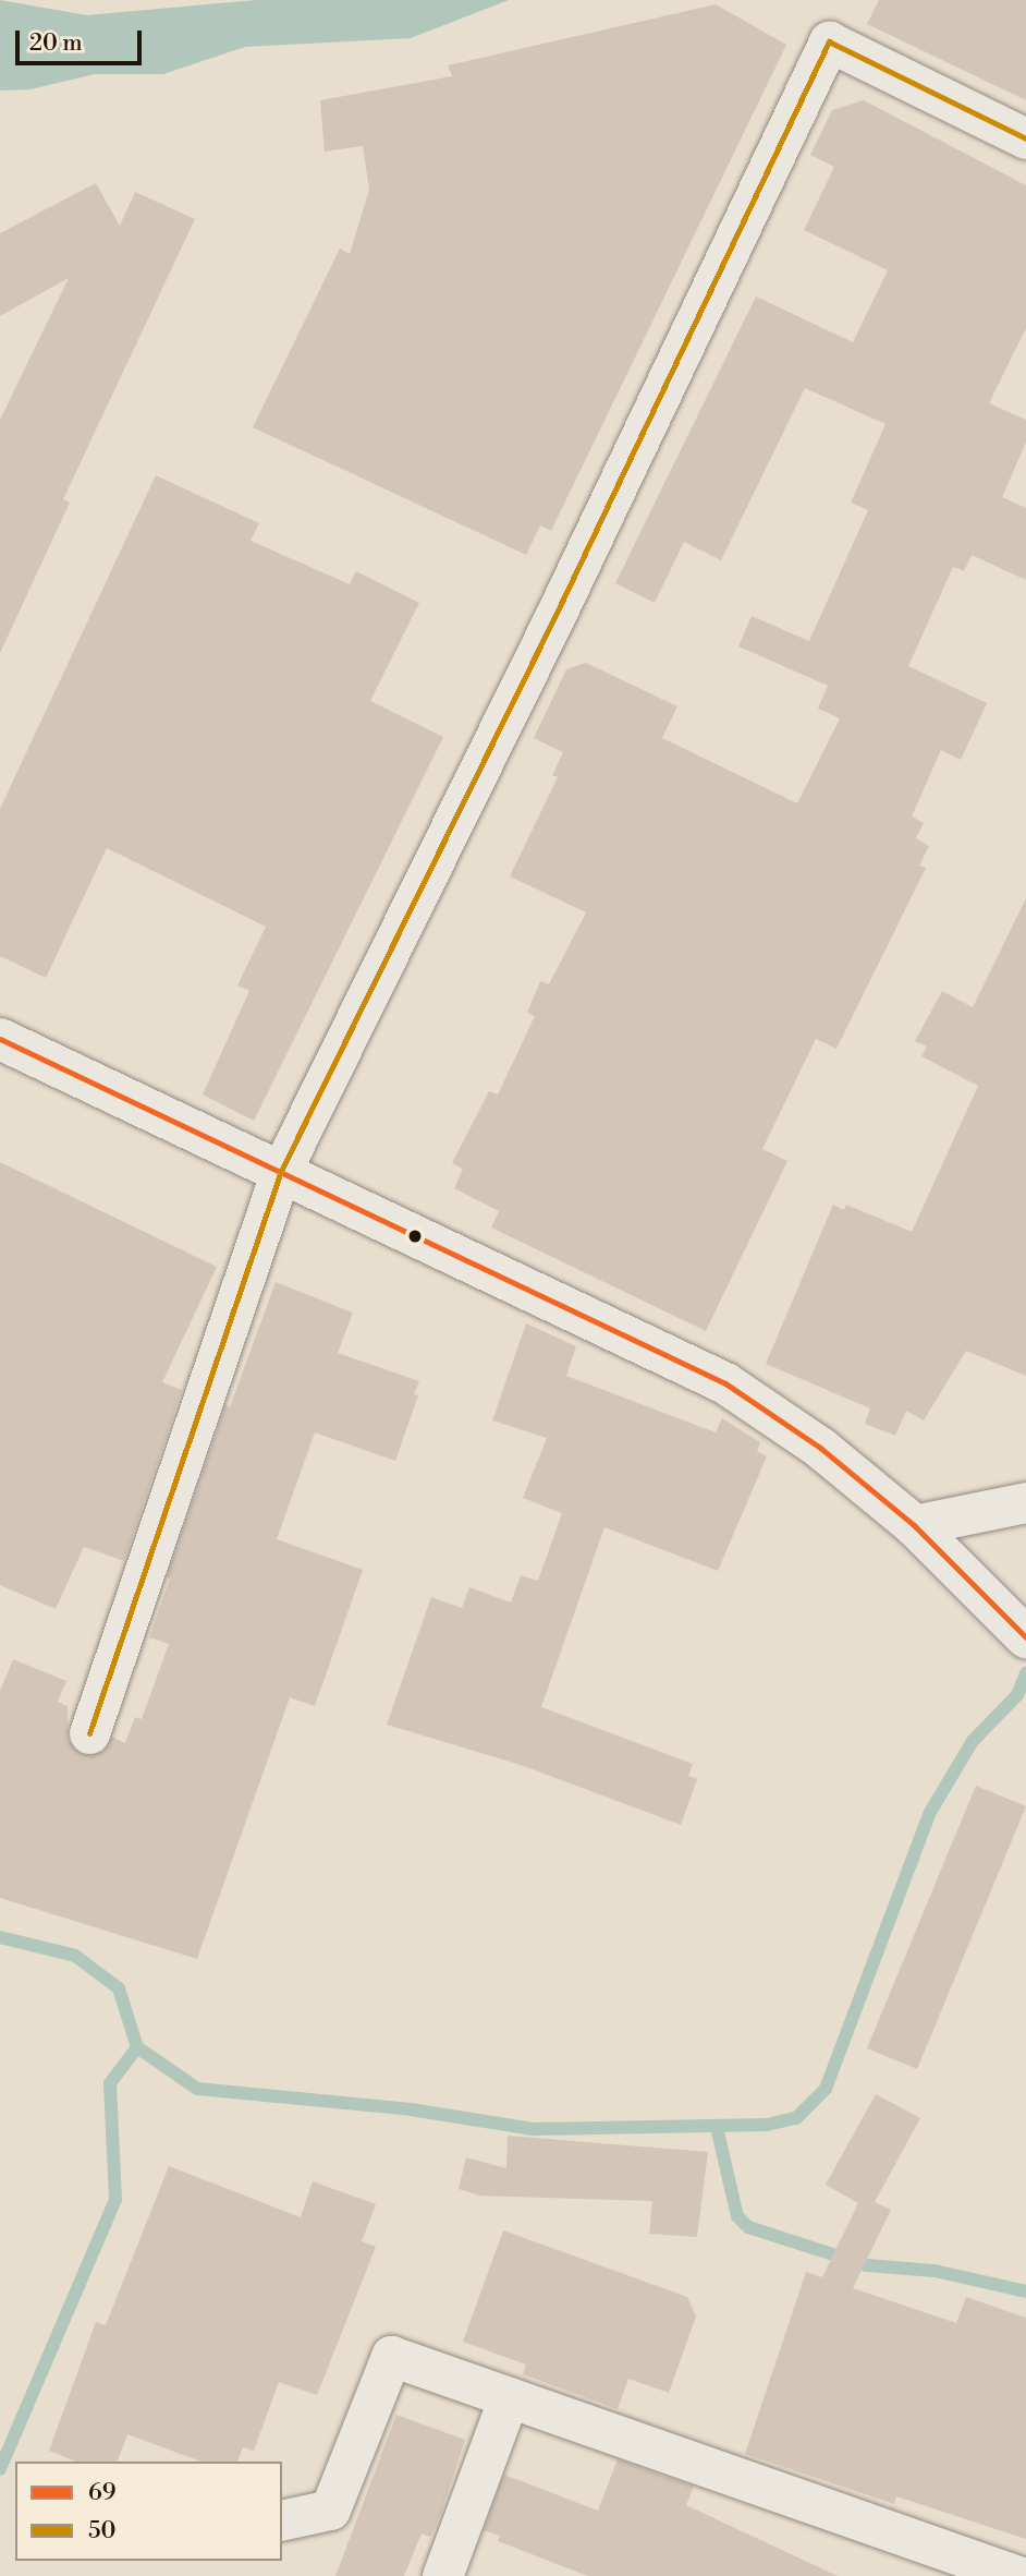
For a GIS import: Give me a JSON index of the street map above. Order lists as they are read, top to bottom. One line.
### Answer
{"lines":["transit line 50","transit line 69"],"legend":["69","50"],"scale_bar":"20 m"}
